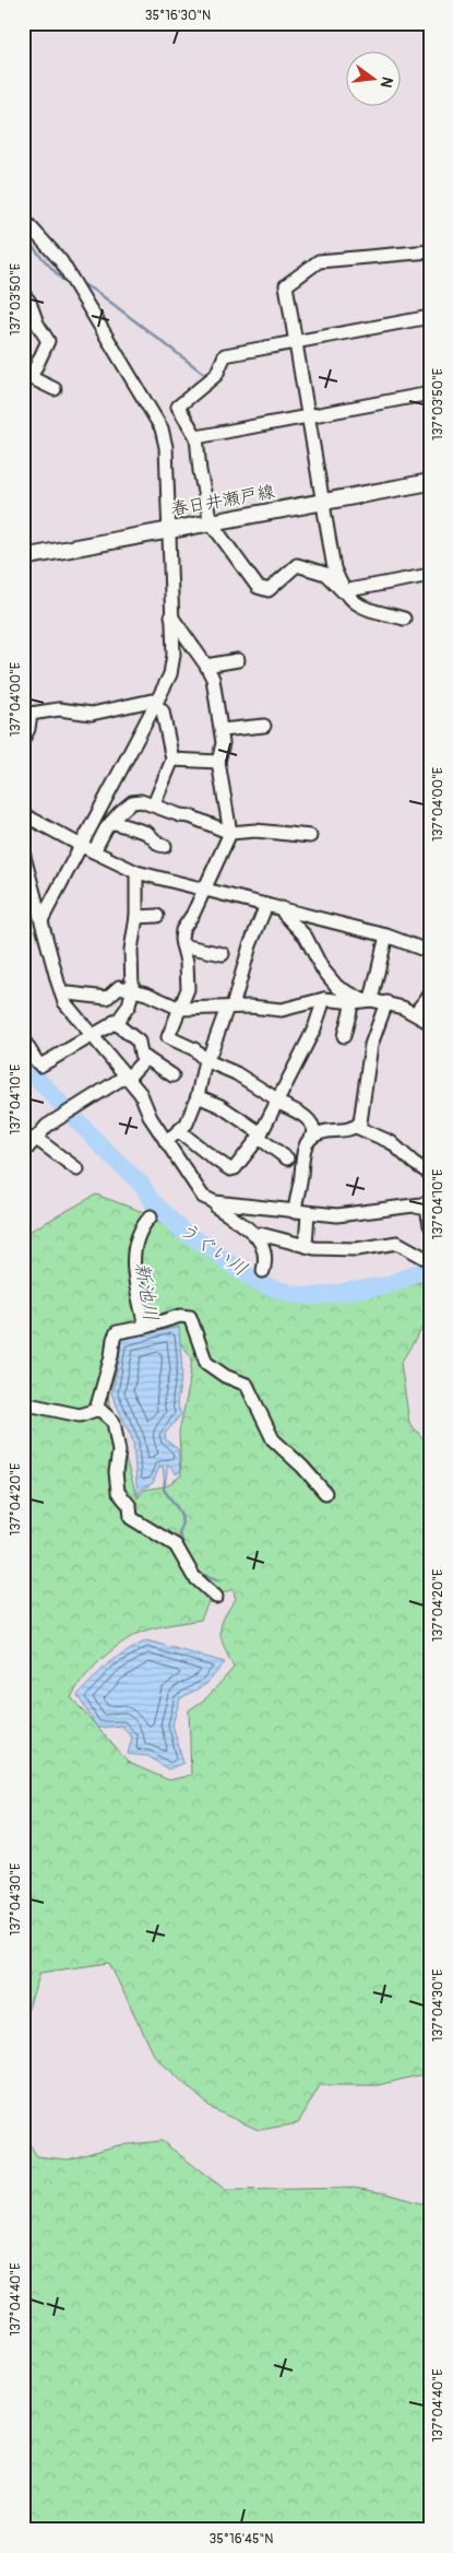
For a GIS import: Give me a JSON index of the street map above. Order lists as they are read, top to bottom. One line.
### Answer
{"streets":{"main road":["春日井瀬戸線"]},"water":["うぐい川","新池川"],"north":"right","coordinates":["35°16'30\"N","137°03'50\"E","137°04'00\"E","137°04'10\"E","137°04'20\"E","137°04'30\"E","137°04'40\"E","35°16'45\"N"]}
